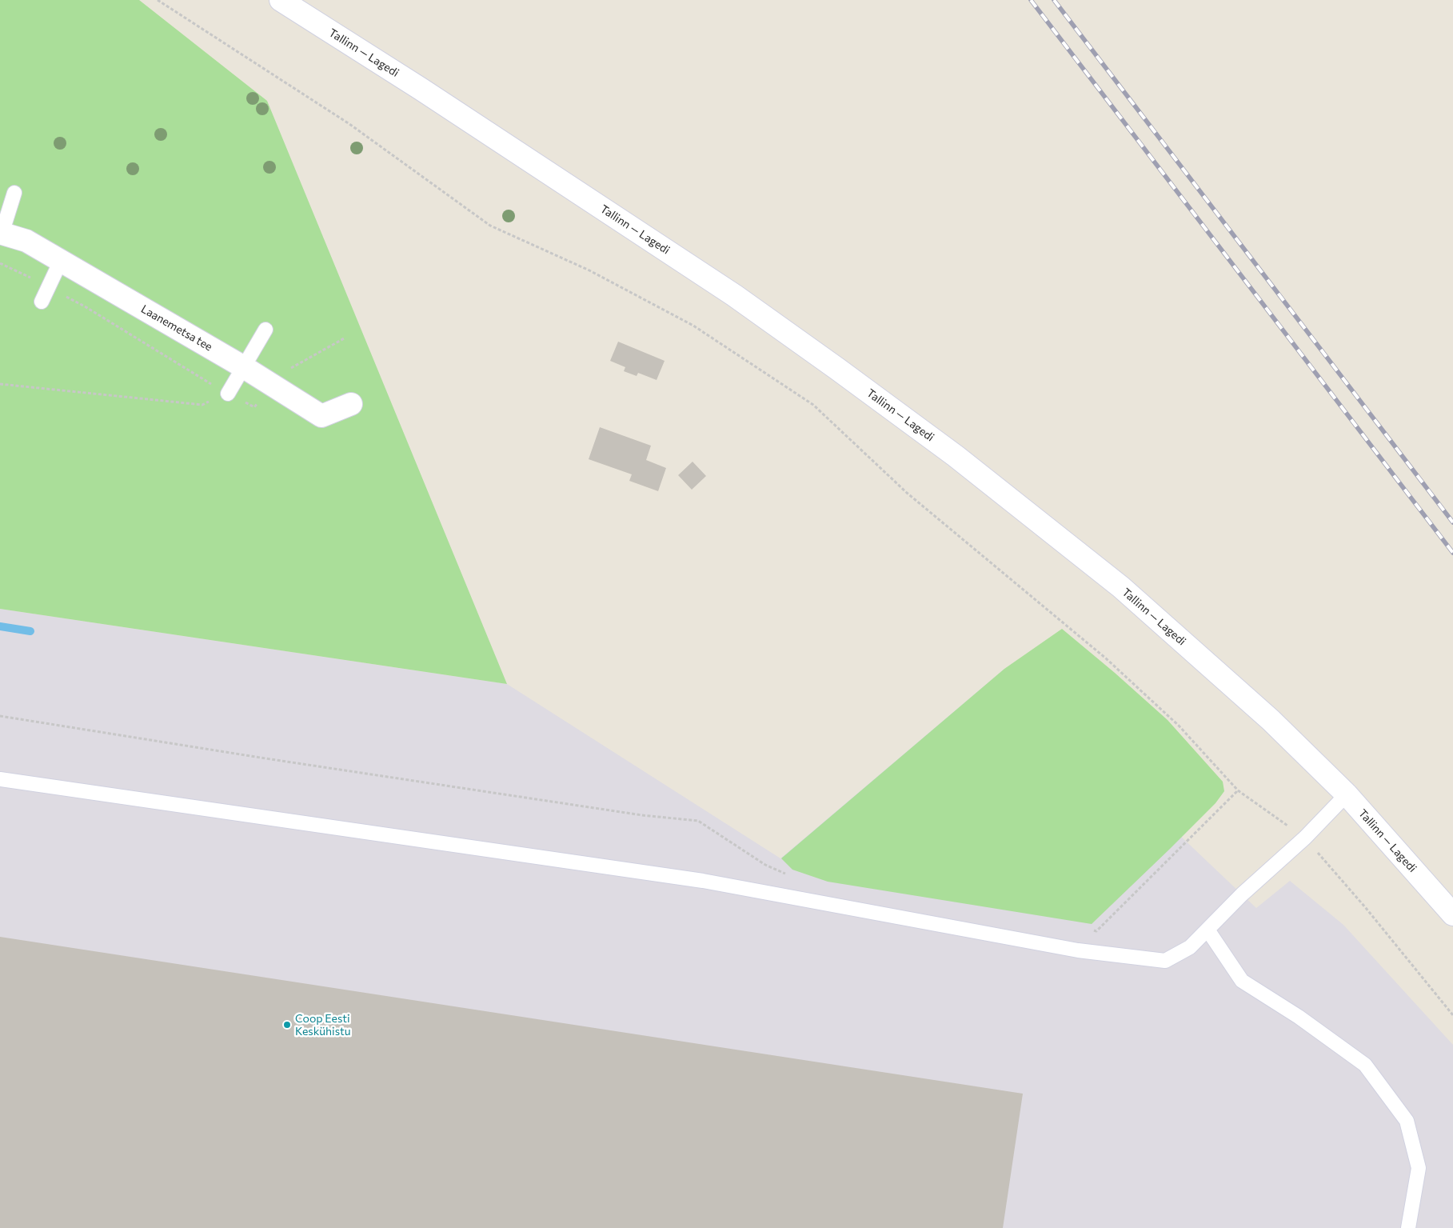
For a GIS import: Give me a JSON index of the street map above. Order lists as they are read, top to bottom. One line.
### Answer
{"streets":{"street":["Tallinn — Lagedi","Laanemetsa tee"]},"places":["Coop Eesti Keskühistu"]}
